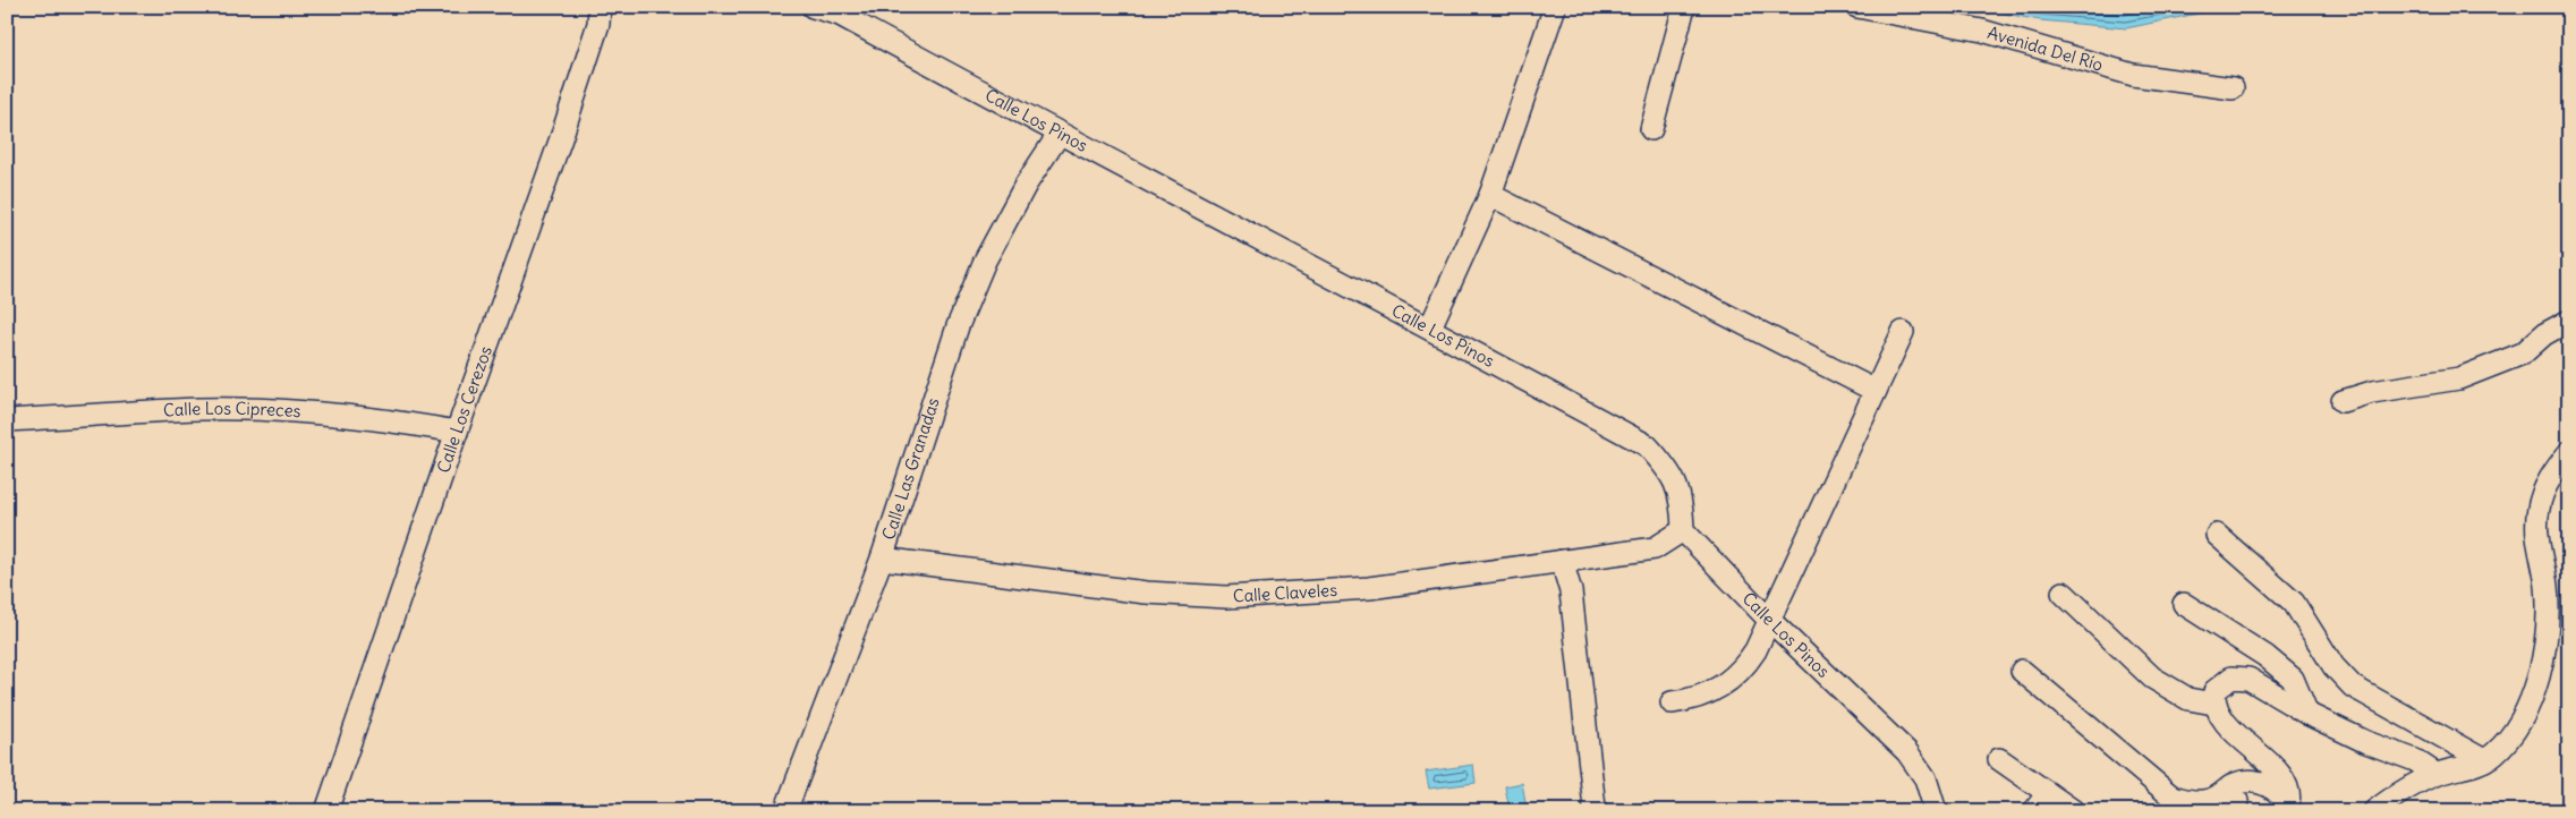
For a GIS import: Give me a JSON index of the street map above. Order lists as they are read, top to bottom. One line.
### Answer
{"streets":{"street":["Avenida Del Río","Calle Los Pinos","Calle Los Cerezos","Calle Los Cipreces","Calle Las Granadas","Calle Claveles"]},"crossings":[["Calle Los Pinos","Calle Las Granadas"],["Calle Los Pinos","Calle Claveles"],["Calle Los Cerezos","Calle Los Cipreces"],["Calle Las Granadas","Calle Claveles"]]}
